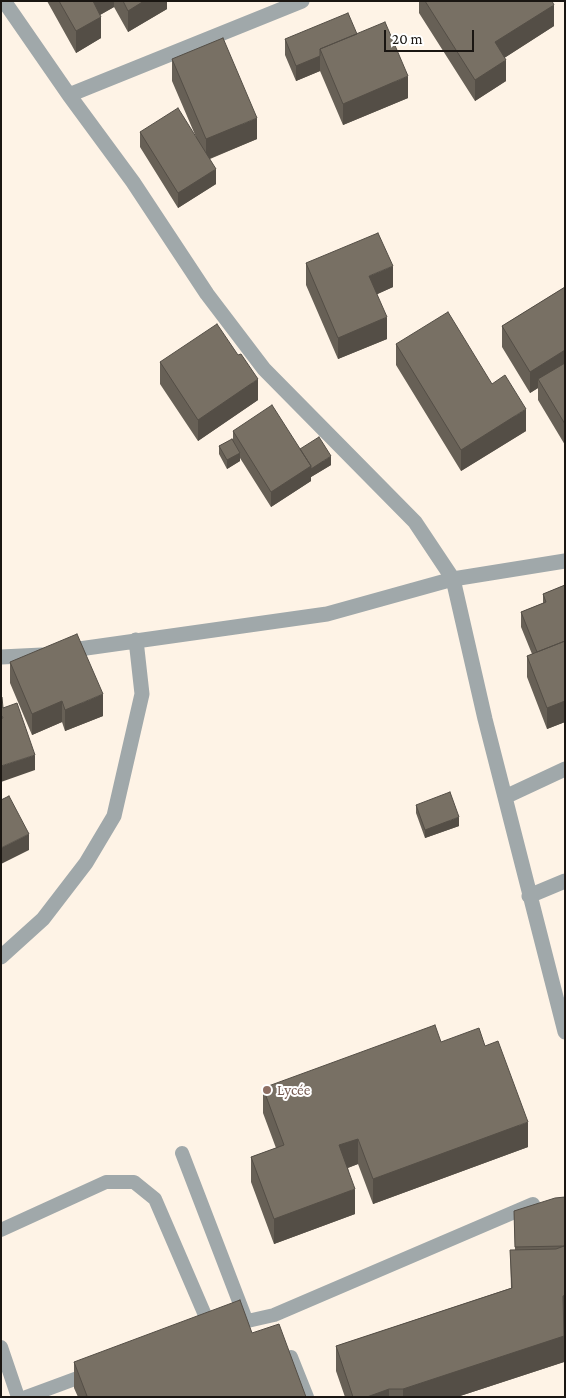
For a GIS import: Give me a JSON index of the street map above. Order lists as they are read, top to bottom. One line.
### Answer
{"places":["Lycée"],"scale_bar":"20 m"}
